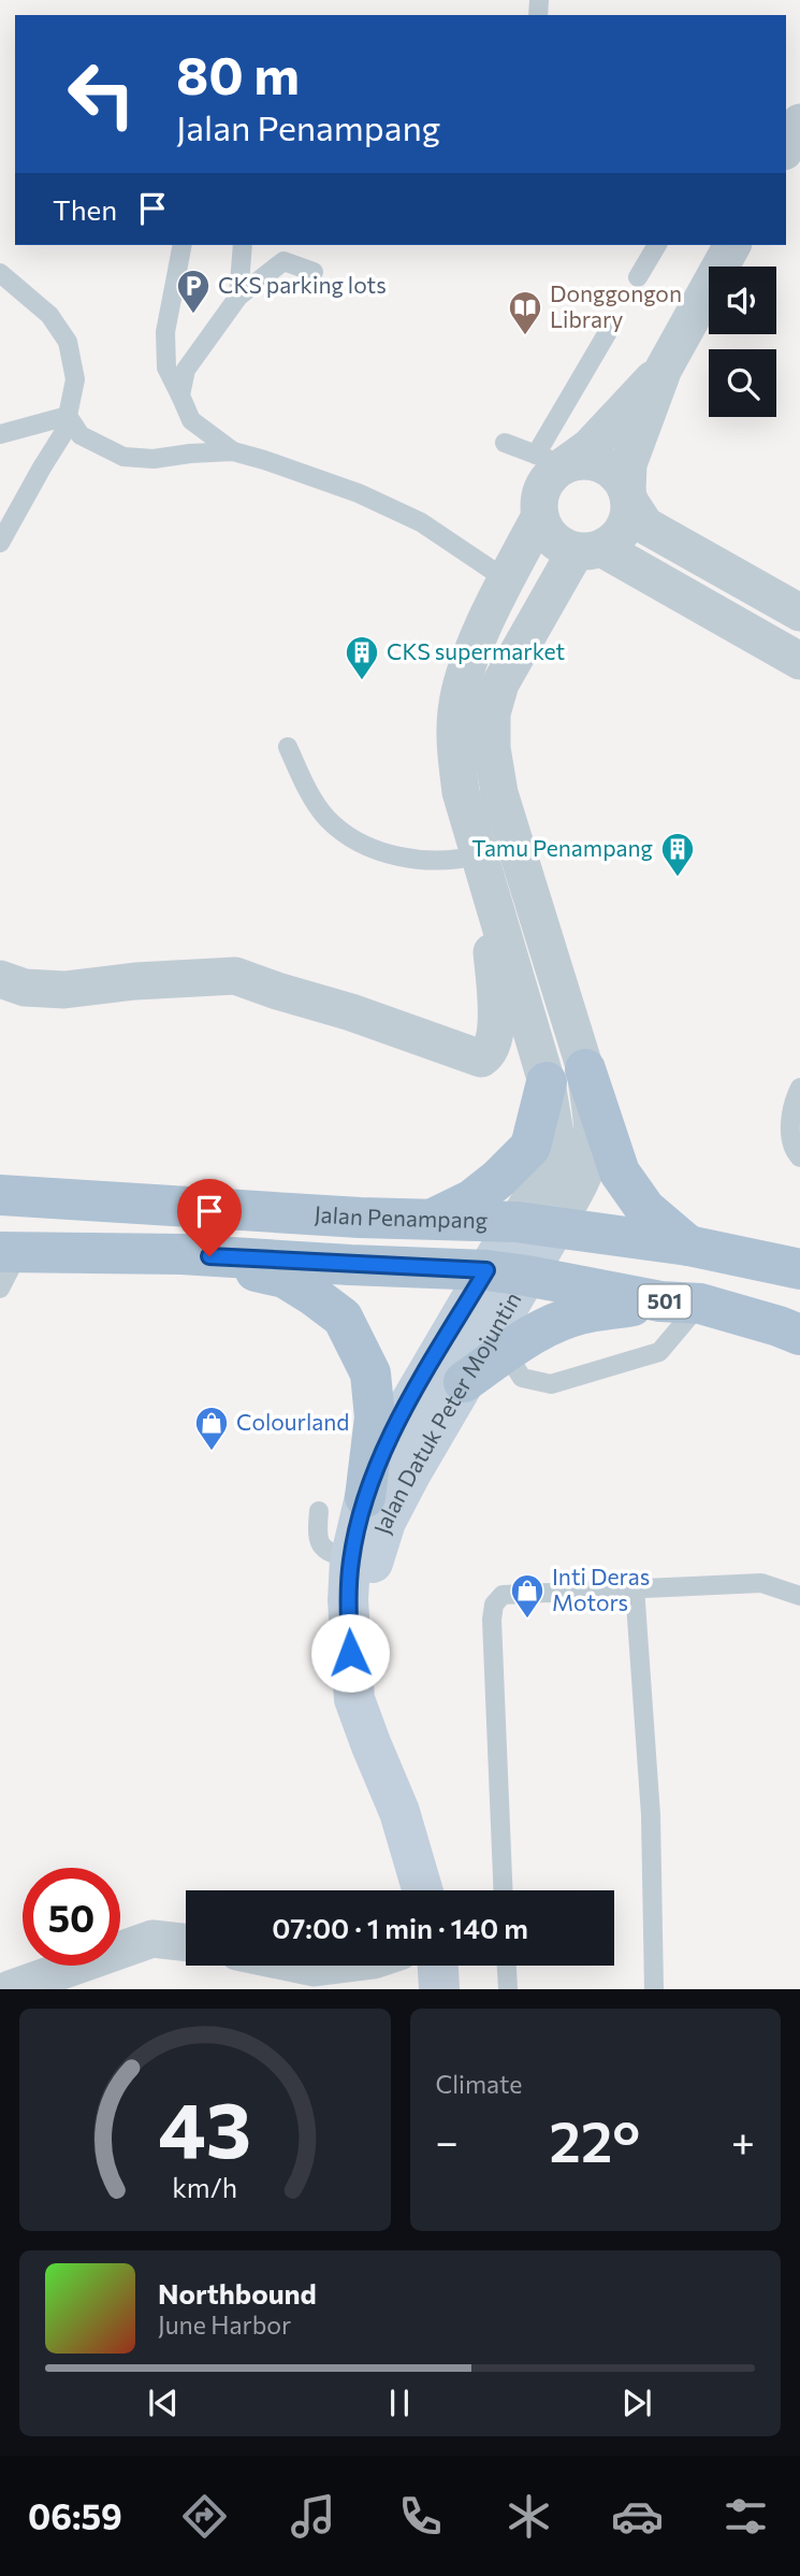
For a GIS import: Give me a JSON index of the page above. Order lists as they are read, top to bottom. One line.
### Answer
{"streets":{"main road":["Jalan Penampang","501","Jalan Datuk Peter Mojuntin"]},"crossings":[["Jalan Penampang","Jalan Datuk Peter Mojuntin"],["501","Jalan Datuk Peter Mojuntin"]],"places":{"parking":["CKS parking lots"],"library":["Donggongon Library"],"building":["CKS supermarket","Tamu Penampang"],"shop":["Colourland","Inti Deras Motors"]},"page":{"turn":["80 m","Jalan Penampang"],"then":"Then","limit":"50","trip":"07:00 · 1 min · 140 m","tile":"Climate","heat":["−","22°","+"],"song":["Northbound","June Harbor"],"tabs":"06:59","gauge":["43","km/h"]}}
